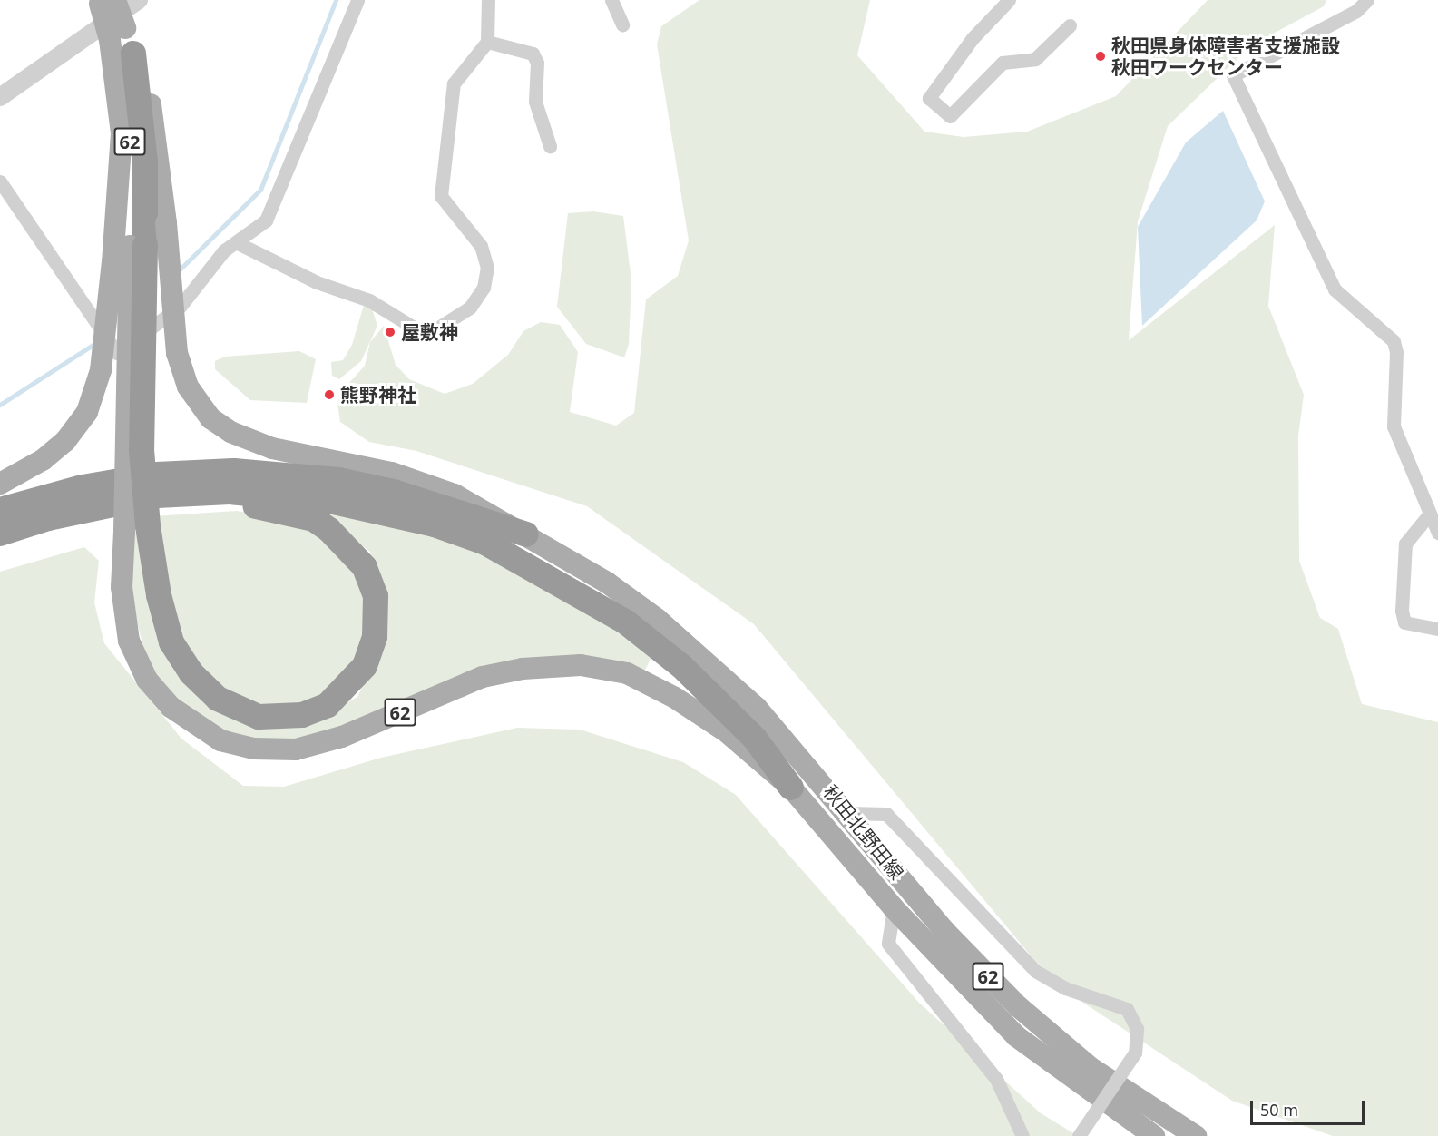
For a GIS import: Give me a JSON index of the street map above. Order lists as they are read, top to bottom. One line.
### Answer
{"streets":{"main road":["62","秋田北野田線"]},"crossings":[["62","秋田北野田線"]],"places":["秋田県身体障害者支援施設 秋田ワークセンター","屋敷神","熊野神社"],"scale_bar":"50 m"}
